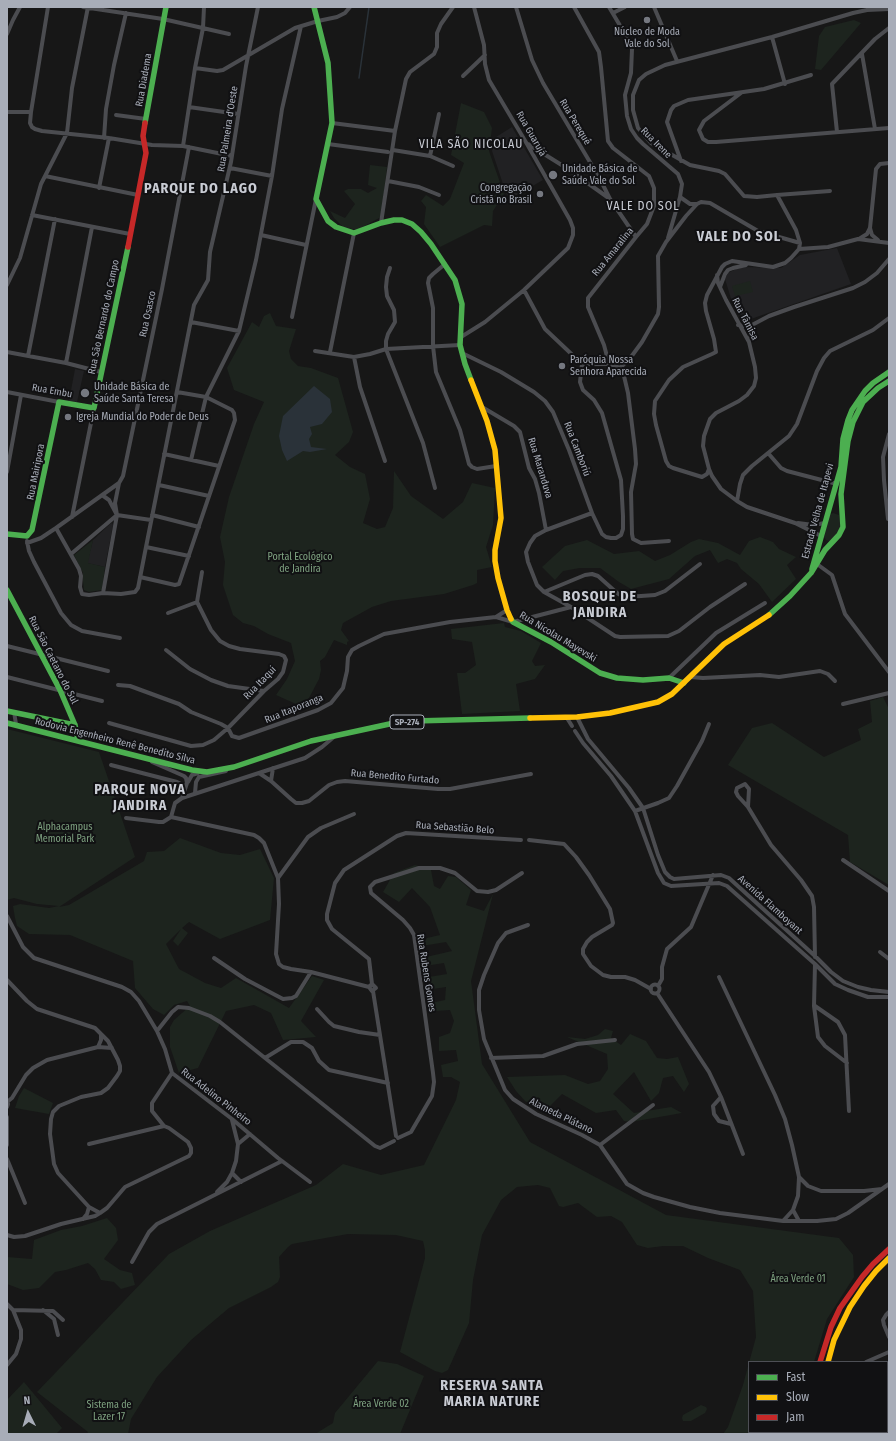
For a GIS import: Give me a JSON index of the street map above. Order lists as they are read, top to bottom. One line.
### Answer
{"streets":{"street":["Rua Diadema","Rua Perequê","Rua Palmeira d'Oeste","Rua Guarujá","Rua Irene","Rua Amaralina","Rua Osasco","Rua São Bernardo do Campo","Rua Tâmisa","Rua Embu","Rua Camboriú","Rua Maranduva","Rua Mairipora","Estrada Velha de Itapevi","Rua Nicolau Mayevski","Rua São Caetano do Sul","Rua Itaqui","Rua Itaporanga","SP-274","Rodovia Engenheiro Renê Benedito Silva","Rua Benedito Furtado","Rua Sebastião Belo","Avenida Flamboyant","Rua Rubens Gomes","Rua Adelino Pinheiro","Alameda Plátano"]},"crossings":[["Rua Diadema","Rua São Bernardo do Campo"],["Rua Perequê","Rua Amaralina"],["Rua Palmeira d'Oeste","Rua Osasco"],["Rua São Bernardo do Campo","Rua Embu"],["Rua Tâmisa","Estrada Velha de Itapevi"],["Rua Embu","Rua Mairipora"],["Rua Camboriú","Rua Nicolau Mayevski"],["Rua Maranduva","Rua Nicolau Mayevski"],["Estrada Velha de Itapevi","Rodovia Engenheiro Renê Benedito Silva"],["Rua Nicolau Mayevski","Rua Itaporanga"],["Rua Nicolau Mayevski","Rodovia Engenheiro Renê Benedito Silva"],["Rua São Caetano do Sul","Rodovia Engenheiro Renê Benedito Silva"],["Rua Itaqui","Rua Itaporanga"],["Rodovia Engenheiro Renê Benedito Silva","Avenida Flamboyant"],["Rua Rubens Gomes","Rua Adelino Pinheiro"]],"districts":["VILA SÃO NICOLAU","PARQUE DO LAGO","VALE DO SOL","VALE DO SOL","BOSQUE DE JANDIRA","PARQUE NOVA JANDIRA","RESERVA SANTA MARIA NATURE"],"parks":["Portal Ecológico de Jandira","Alphacampus Memorial Park","Área Verde 01","Área Verde 02","Sistema de Lazer 17"],"places":["Núcleo de Moda Vale do Sol","Unidade Básica de Saúde Vale do Sol","Congregação Cristã no Brasil","Paróquia Nossa Senhora Aparecida","Unidade Básica de Saúde Santa Teresa","Igreja Mundial do Poder de Deus"],"legend":["Fast","Slow","Jam"],"north":"top"}
